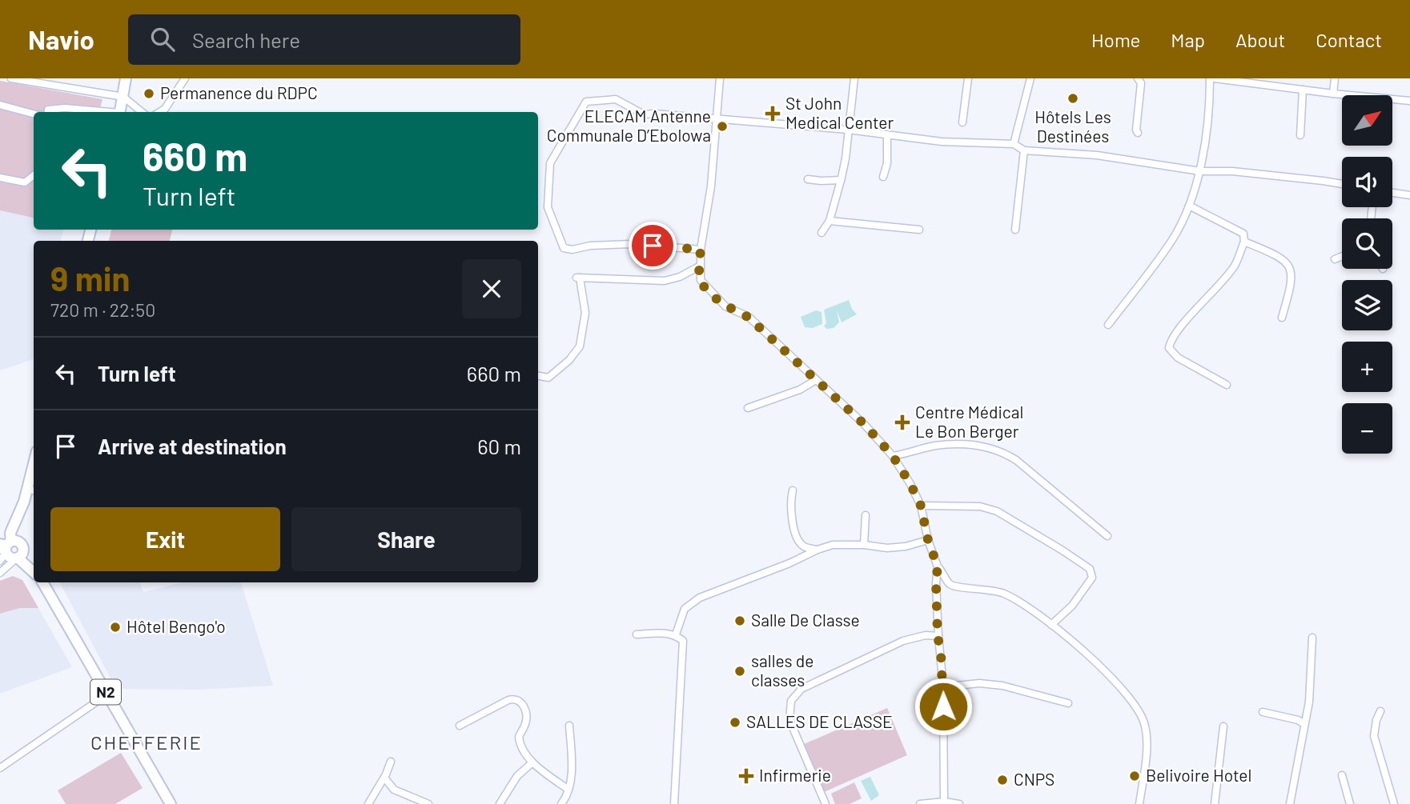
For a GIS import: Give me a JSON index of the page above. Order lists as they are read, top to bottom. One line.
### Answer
{"streets":{"highway":["N2"]},"districts":["CHEFFERIE"],"places":{"other":["Permanence du RDPC","Hôtels Les Destinées","ELECAM Antenne Communale D’Ebolowa","Salle De Classe","Hôtel Bengo'o","salles de classes","SALLES DE CLASSE","Belivoire Hotel","CNPS"],"health":["St John Medical Center","Centre Médical Le Bon Berger","Infirmerie"]},"north":"top right","page":{"header":"Navio","search":"Search here","nav":["Home","Map","About","Contact"],"map_buttons":["+","−"],"turn":["660 m","Turn left"],"heading":["9 min","720 m · 22:50"],"list":[{"name":"Turn left","value":"660 m"},{"name":"Arrive at destination","value":"60 m"}],"buttons":["Exit","Share"]}}
